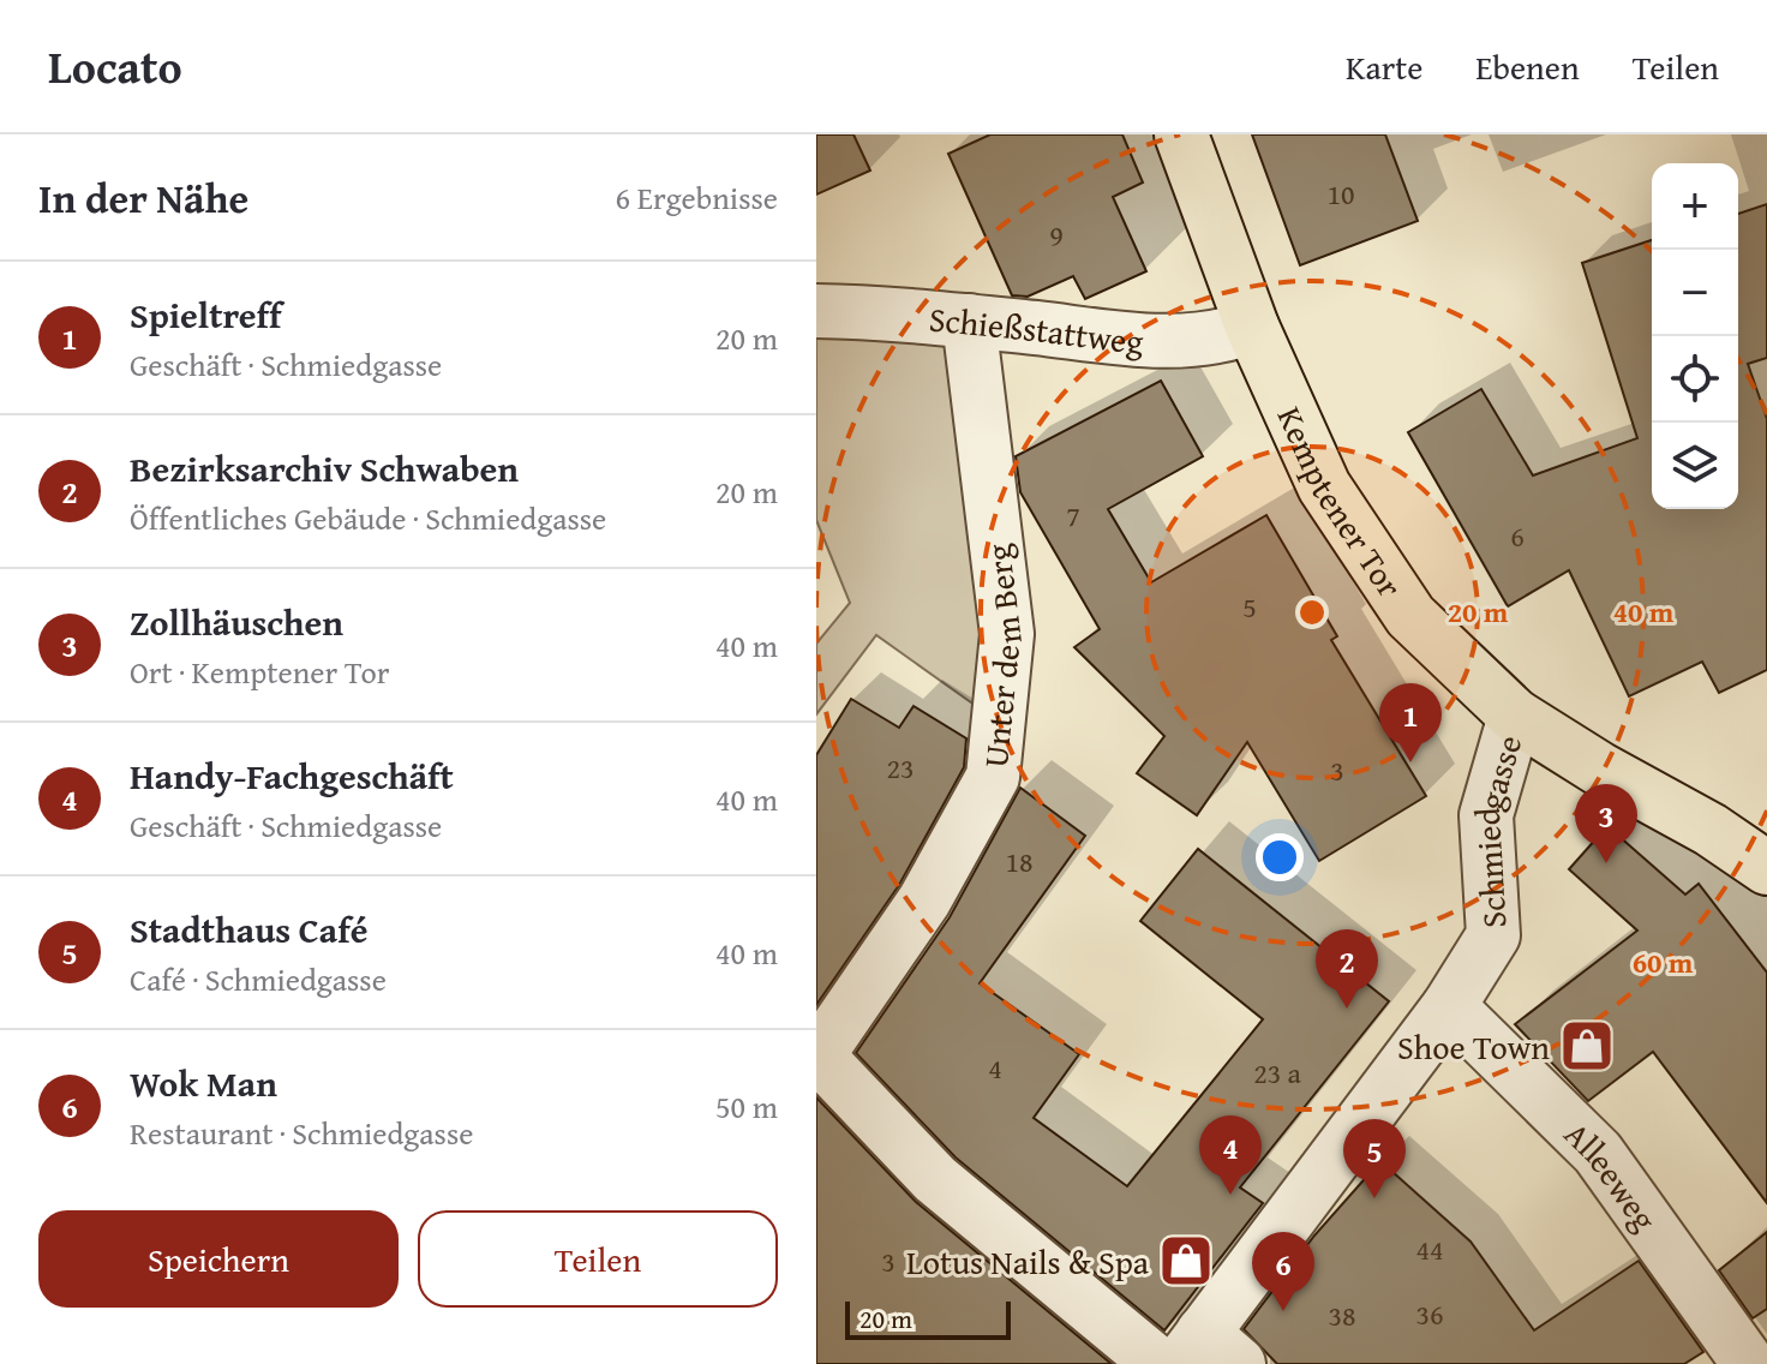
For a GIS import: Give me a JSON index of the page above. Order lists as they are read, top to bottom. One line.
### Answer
{"streets":{"main road":["Kemptener Tor"],"street":["Schießstattweg","Unter dem Berg","Schmiedgasse","Alleeweg"]},"crossings":[["Schießstattweg","Kemptener Tor"],["Schießstattweg","Unter dem Berg"],["Kemptener Tor","Schmiedgasse"],["Schmiedgasse","Alleeweg"]],"places":{"shop":["Shoe Town","Lotus Nails & Spa"]},"house_numbers":["10","9","7","6","5","23","3","18","4","23 a","44","3","36","38"],"scale_bar":"20 m","page":{"header":"Locato","nav":["Karte","Ebenen","Teilen"],"heading":["In der Nähe","6 Ergebnisse"],"map_buttons":["+","−"],"list":[{"mark":"1","name":"Spieltreff","note":"Geschäft · Schmiedgasse","value":"20 m"},{"mark":"2","name":"Bezirksarchiv Schwaben","note":"Öffentliches Gebäude · Schmiedgasse","value":"20 m"},{"mark":"3","name":"Zollhäuschen","note":"Ort · Kemptener Tor","value":"40 m"},{"mark":"4","name":"Handy-Fachgeschäft","note":"Geschäft · Schmiedgasse","value":"40 m"},{"mark":"5","name":"Stadthaus Café","note":"Café · Schmiedgasse","value":"40 m"},{"mark":"6","name":"Wok Man","note":"Restaurant · Schmiedgasse","value":"50 m"}],"pins":["1","3","2","4","5","6"],"buttons":["Speichern","Teilen"],"scale":"20 m"},"rings":["20 m","40 m","60 m"]}
